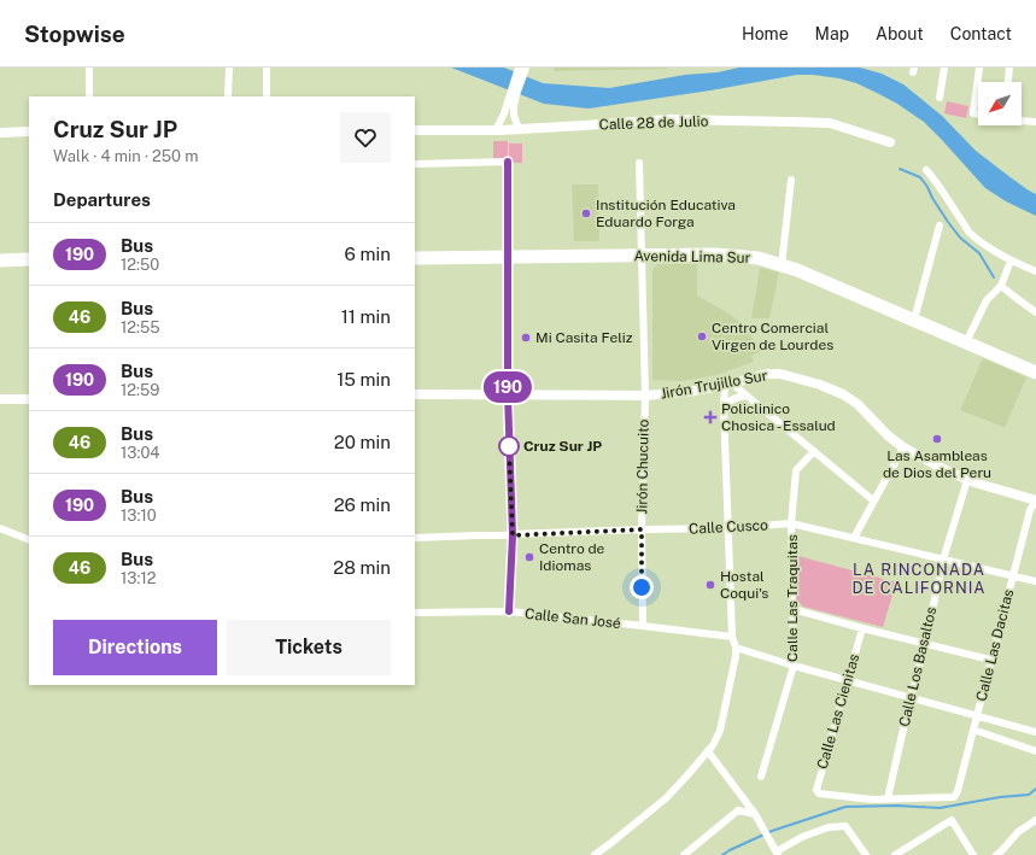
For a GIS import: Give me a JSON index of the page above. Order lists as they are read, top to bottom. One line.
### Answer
{"streets":{"highway":["Avenida Lima Sur"],"street":["Calle 28 de Julio","Jirón Trujillo Sur","Jirón Chucuito","Calle Cusco","Calle Las Traquitas","Calle San José","Calle Las Dacitas","Calle Los Basaltos","Calle Las Cienitas"]},"crossings":[["Avenida Lima Sur","Jirón Chucuito"],["Jirón Trujillo Sur","Jirón Chucuito"],["Jirón Trujillo Sur","Calle Las Dacitas"],["Jirón Trujillo Sur","Calle Los Basaltos"],["Jirón Chucuito","Calle Cusco"],["Jirón Chucuito","Calle San José"],["Calle Cusco","Calle Las Traquitas"],["Calle Cusco","Calle Las Dacitas"],["Calle Cusco","Calle Los Basaltos"],["Calle Las Dacitas","Calle Los Basaltos"],["Calle Las Dacitas","Calle Las Cienitas"],["Calle Los Basaltos","Calle Las Cienitas"]],"districts":["LA RINCONADA DE CALIFORNIA"],"places":{"other":["Institución Educativa Eduardo Forga","Centro Comercial Virgen de Lourdes","Mi Casita Feliz","Las Asambleas de Dios del Peru","Cruz Sur JP","Centro de Idiomas","Hostal Coqui's"],"health":["Policlinico Chosica - Essalud"]},"lines":["bus line 190"],"north":"bottom left","page":{"header":"Stopwise","nav":["Home","Map","About","Contact"],"on_map":"190","heading":[["Cruz Sur JP","Walk · 4 min · 250 m"],"Departures"],"list":[{"mark":"190","name":"Bus","note":"12:50","value":"6 min"},{"mark":"46","name":"Bus","note":"12:55","value":"11 min"},{"mark":"190","name":"Bus","note":"12:59","value":"15 min"},{"mark":"46","name":"Bus","note":"13:04","value":"20 min"},{"mark":"190","name":"Bus","note":"13:10","value":"26 min"},{"mark":"46","name":"Bus","note":"13:12","value":"28 min"}],"buttons":["Directions","Tickets"]}}
